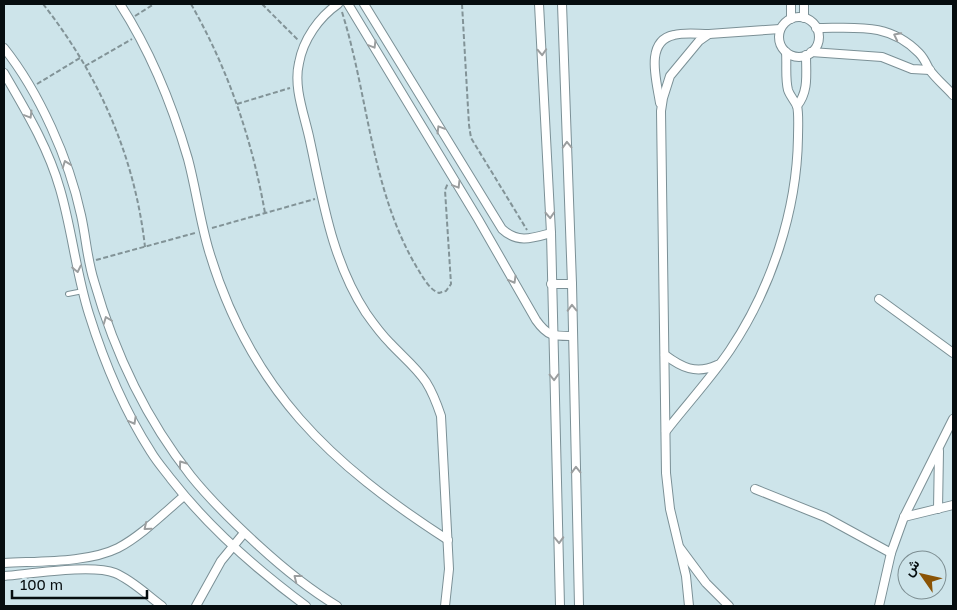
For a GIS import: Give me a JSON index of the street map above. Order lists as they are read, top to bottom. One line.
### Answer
{"scale_bar":"100 m","north":"top left"}
